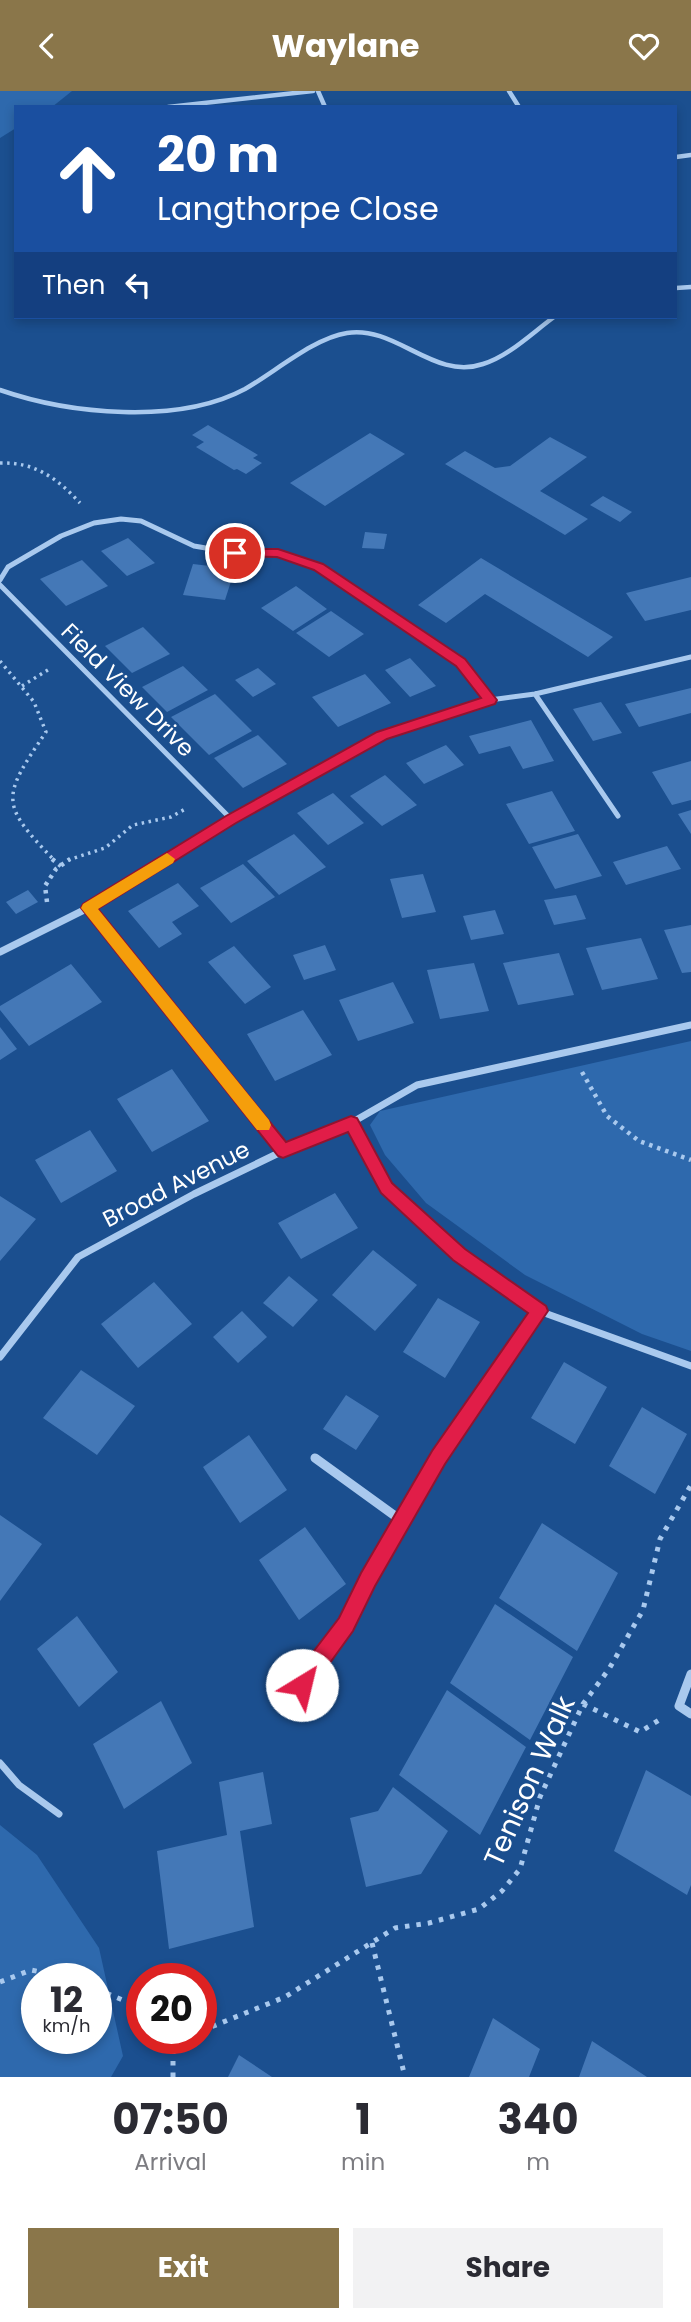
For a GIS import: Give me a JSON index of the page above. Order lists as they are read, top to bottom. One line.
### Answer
{"streets":{"street":["Field View Drive","Broad Avenue"],"path":["Tenison Walk"]},"page":{"header":"Waylane","turn":["20 m","Langthorpe Close"],"then":"Then","speed":"12 km/h","limit":"20","eta":["07:50","Arrival","1","min","340","m"],"buttons":["Exit","Share"]}}
